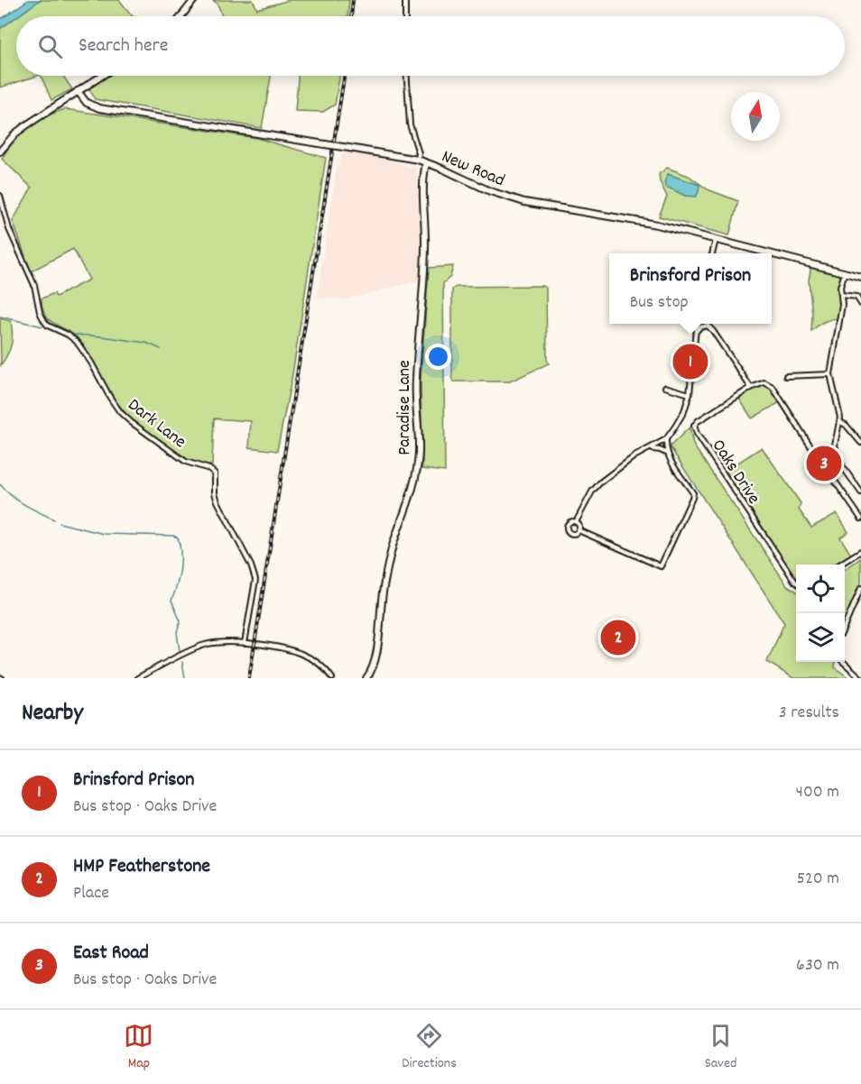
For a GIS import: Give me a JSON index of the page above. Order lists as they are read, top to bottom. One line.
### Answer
{"streets":{"street":["New Road","Paradise Lane","Dark Lane","Oaks Drive"]},"crossings":[["New Road","Paradise Lane"]],"north":"top","page":{"search":"Search here","popup":["Brinsford Prison","Bus stop"],"pins":["1","3","2"],"heading":["Nearby","3 results"],"list":[{"mark":"1","name":"Brinsford Prison","note":"Bus stop · Oaks Drive","value":"400 m"},{"mark":"2","name":"HMP Featherstone","note":"Place","value":"520 m"},{"mark":"3","name":"East Road","note":"Bus stop · Oaks Drive","value":"630 m"}],"nav":["Map","Directions","Saved"]}}
